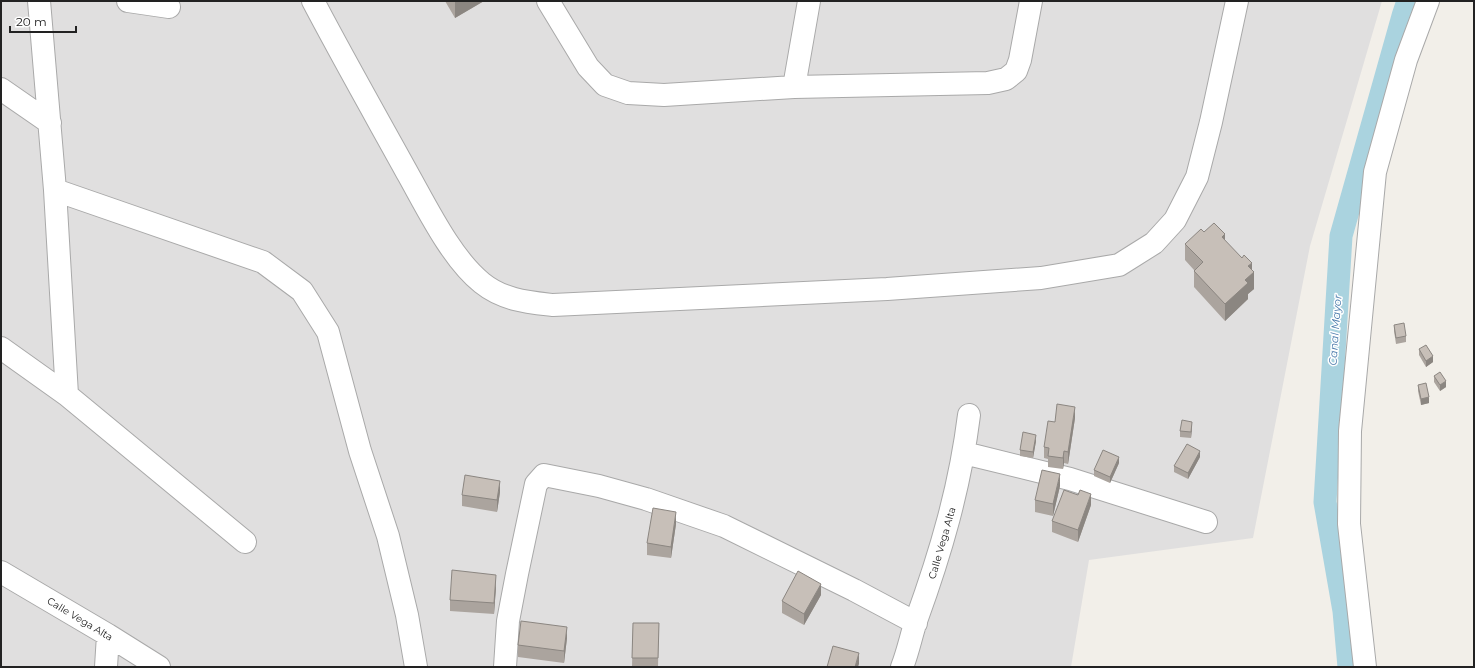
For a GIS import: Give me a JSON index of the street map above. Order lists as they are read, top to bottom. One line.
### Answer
{"streets":{"street":["Calle Vega Alta"]},"water":["Canal Mayor"],"scale_bar":"20 m"}
